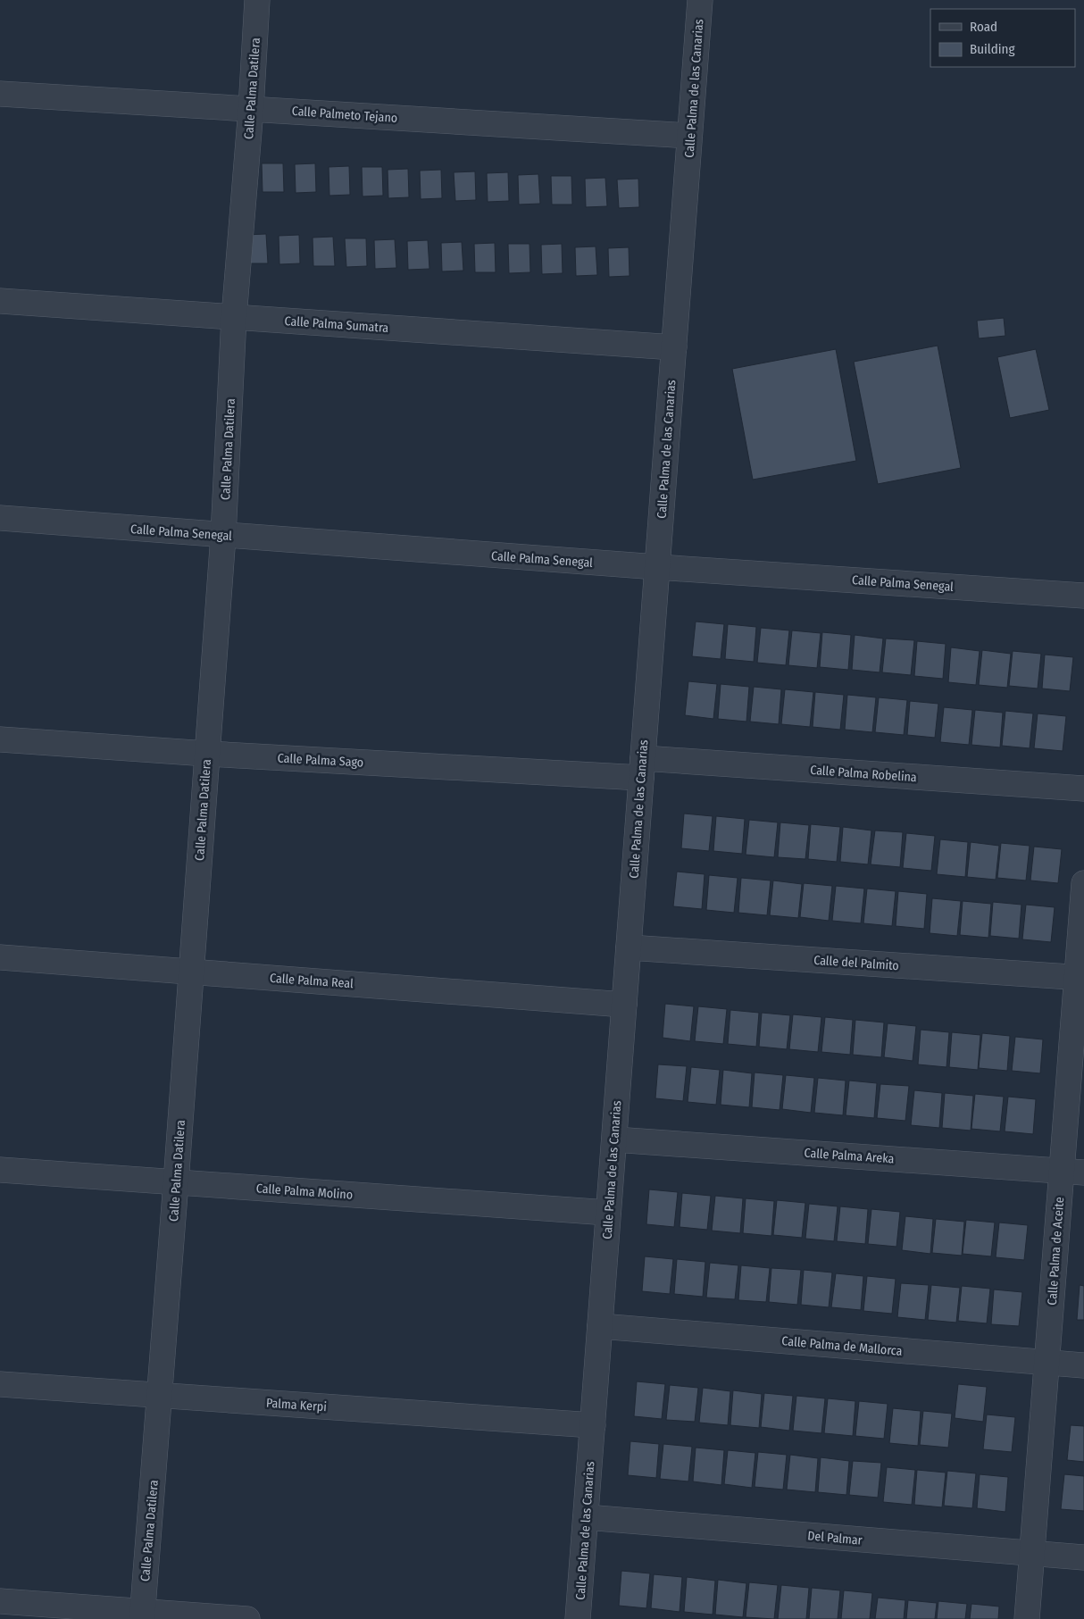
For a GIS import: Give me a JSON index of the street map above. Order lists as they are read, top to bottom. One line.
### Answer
{"streets":{"street":["Calle Palma Datilera","Calle Palma de las Canarias","Calle Palmeto Tejano","Calle Palma Sumatra","Calle Palma Senegal","Calle Palma Sago","Calle Palma Robelina","Calle del Palmito","Calle Palma Real","Calle Palma Areka","Calle Palma Molino","Calle Palma de Aceite","Calle Palma de Mallorca","Palma Kerpi","Del Palmar"]},"crossings":[["Calle Palma Datilera","Calle Palmeto Tejano"],["Calle Palma Datilera","Calle Palma Sumatra"],["Calle Palma Datilera","Calle Palma Senegal"],["Calle Palma Datilera","Calle Palma Sago"],["Calle Palma Datilera","Calle Palma Real"],["Calle Palma Datilera","Calle Palma Molino"],["Calle Palma Datilera","Palma Kerpi"],["Calle Palma de las Canarias","Calle Palmeto Tejano"],["Calle Palma de las Canarias","Calle Palma Sumatra"],["Calle Palma de las Canarias","Calle Palma Senegal"],["Calle Palma de las Canarias","Calle Palma Sago"],["Calle Palma de las Canarias","Calle Palma Robelina"],["Calle Palma de las Canarias","Calle del Palmito"],["Calle Palma de las Canarias","Calle Palma Real"],["Calle Palma de las Canarias","Calle Palma Areka"],["Calle Palma de las Canarias","Calle Palma Molino"],["Calle Palma de las Canarias","Calle Palma de Mallorca"],["Calle Palma de las Canarias","Palma Kerpi"],["Calle Palma de las Canarias","Del Palmar"],["Calle Palma Sago","Calle Palma Robelina"],["Calle del Palmito","Calle Palma de Aceite"],["Calle Palma Areka","Calle Palma de Aceite"],["Calle Palma de Aceite","Calle Palma de Mallorca"],["Calle Palma de Aceite","Del Palmar"]],"legend":["Road","Building"]}
